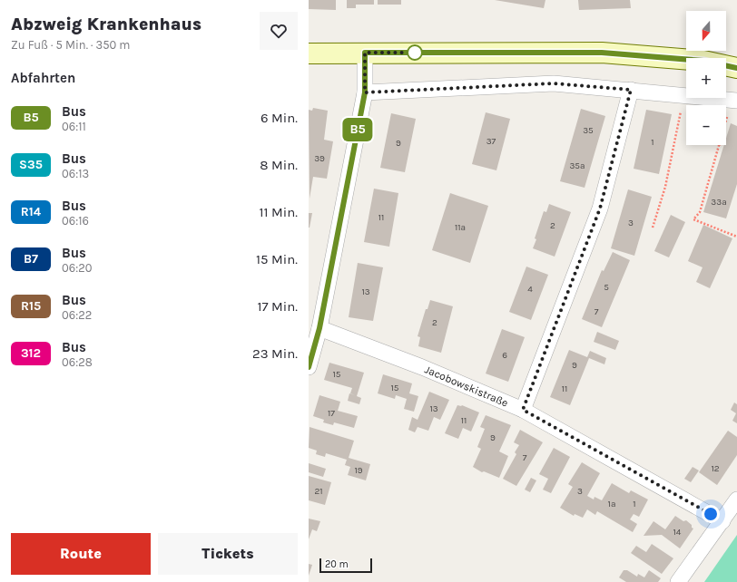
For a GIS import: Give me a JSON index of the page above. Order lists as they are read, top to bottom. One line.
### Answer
{"streets":{"street":["Jacobowskistraße"]},"lines":["bus line B5"],"house_numbers":["35","37","1","9","39","35a","33a","11","3","2","11a","5","4","13","7","2","6","9","15","15","11","13","17","11","9","7","12","19","21","3","1a","1","14"],"scale_bar":"20 m","north":"bottom","page":{"heading":[["Abzweig Krankenhaus","Zu Fuß · 5 Min. · 350 m"],"Abfahrten"],"on_map":"B5","map_buttons":["+","−"],"list":[{"mark":"B5","name":"Bus","note":"06:11","value":"6 Min."},{"mark":"S35","name":"Bus","note":"06:13","value":"8 Min."},{"mark":"R14","name":"Bus","note":"06:16","value":"11 Min."},{"mark":"B7","name":"Bus","note":"06:20","value":"15 Min."},{"mark":"R15","name":"Bus","note":"06:22","value":"17 Min."},{"mark":"312","name":"Bus","note":"06:28","value":"23 Min."}],"buttons":["Route","Tickets"],"scale":"20 m"}}
